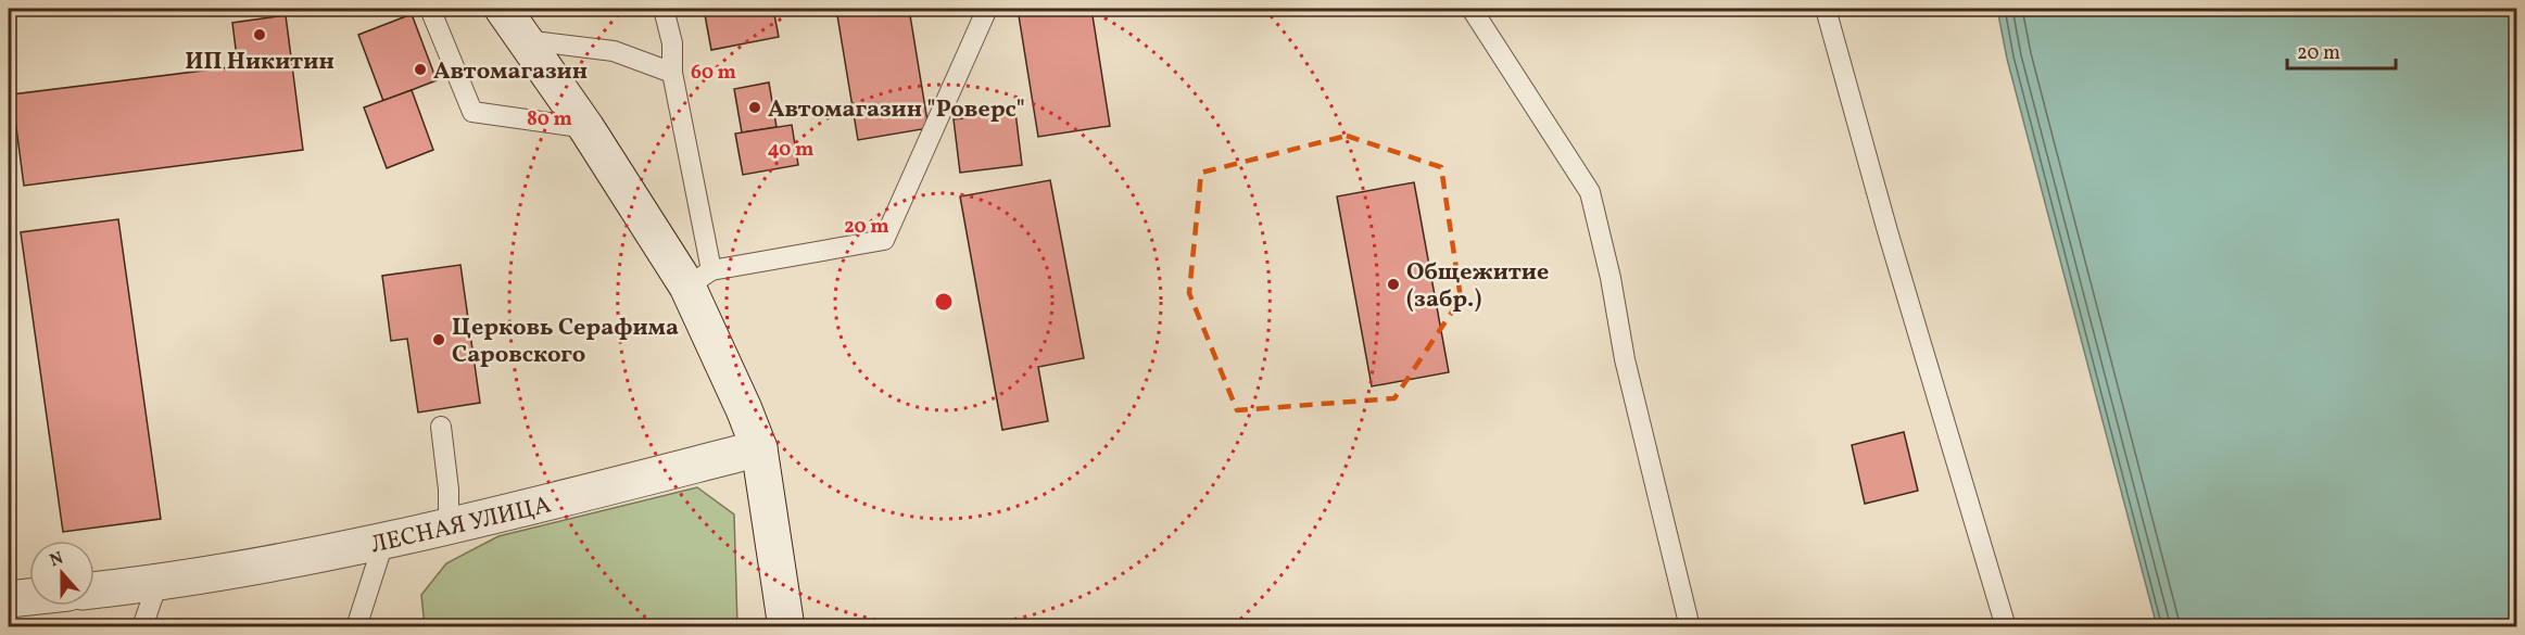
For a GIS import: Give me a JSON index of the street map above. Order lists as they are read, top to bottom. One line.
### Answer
{"streets":{"street":["ЛЕСНАЯ УЛИЦА"]},"places":["ИП Никитин","Автомагазин","Автомагазин \"Роверс\"","Общежитие (забр.)","Церковь Серафима Саровского"],"scale_bar":"20 m","north":"top","rings":["60 m","80 m","40 m","20 m"]}
